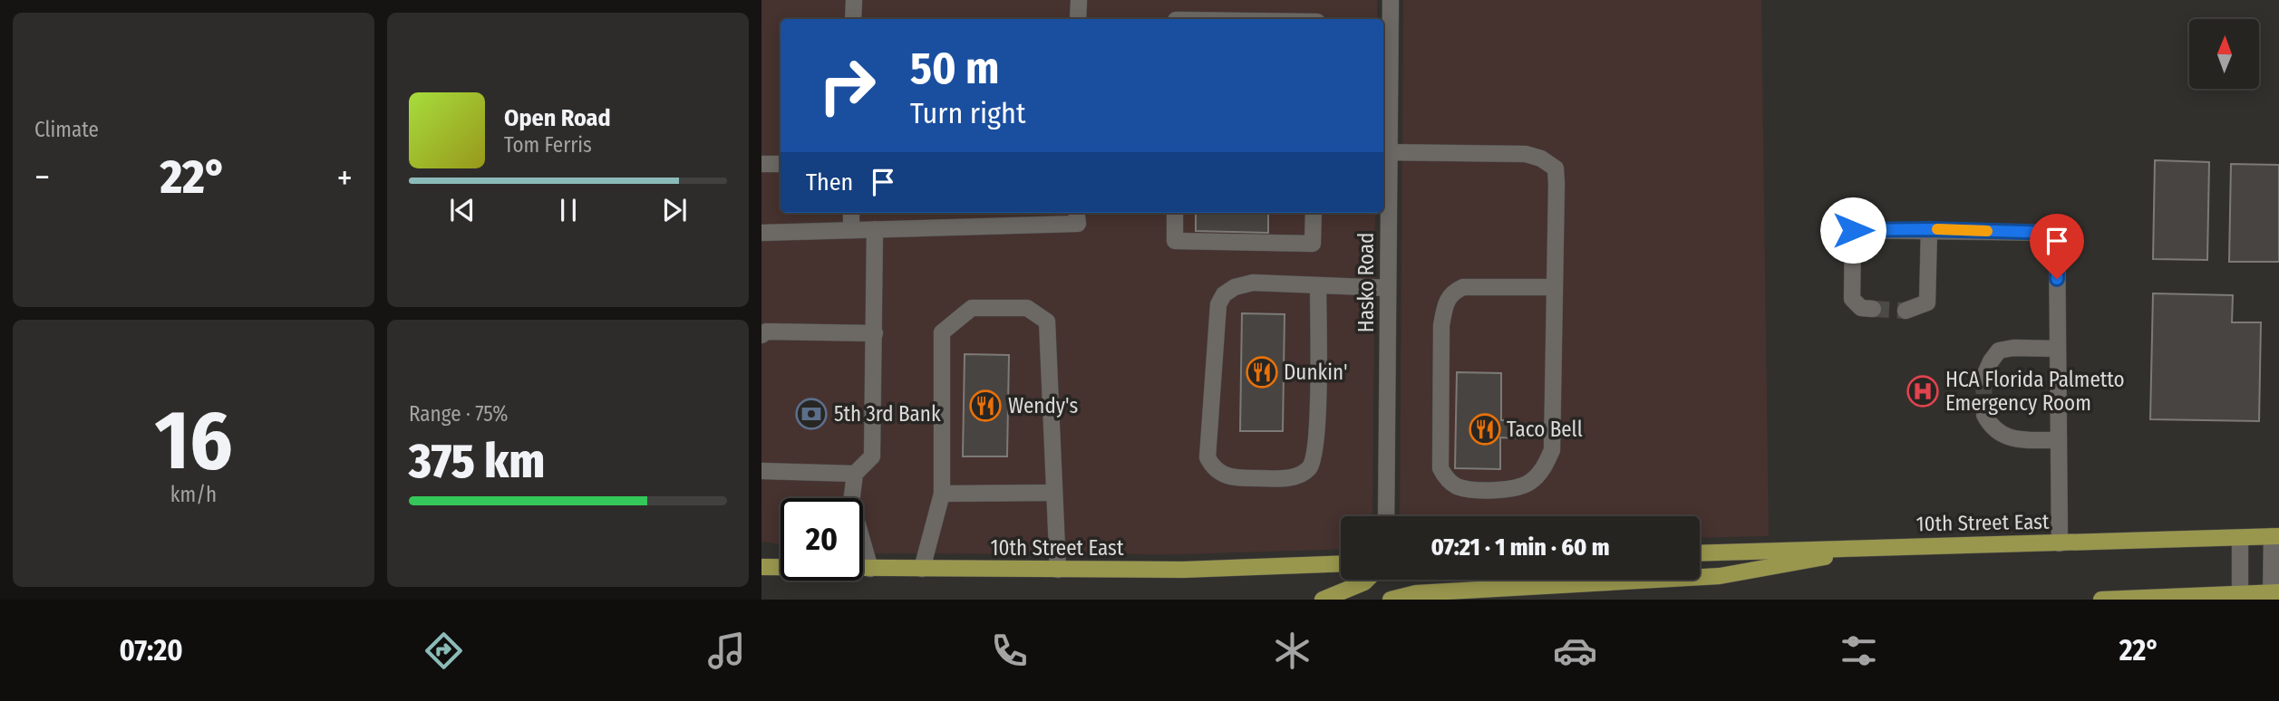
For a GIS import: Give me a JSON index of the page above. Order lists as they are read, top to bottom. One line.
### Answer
{"streets":{"main road":["10th Street East"],"street":["Hasko Road"]},"places":{"restaurant":["Dunkin'","Wendy's","Taco Bell"],"hospital":["HCA Florida Palmetto Emergency Room"],"bank":["5th 3rd Bank"]},"north":"top","page":{"tile":["Climate",["16","km/h"],["Range · 75%","375 km"]],"turn":["50 m","Turn right"],"song":["Open Road","Tom Ferris"],"heat":["−","22°","+"],"then":"Then","limit":"20","trip":"07:21 · 1 min · 60 m","tabs":["07:20","22°"]}}
